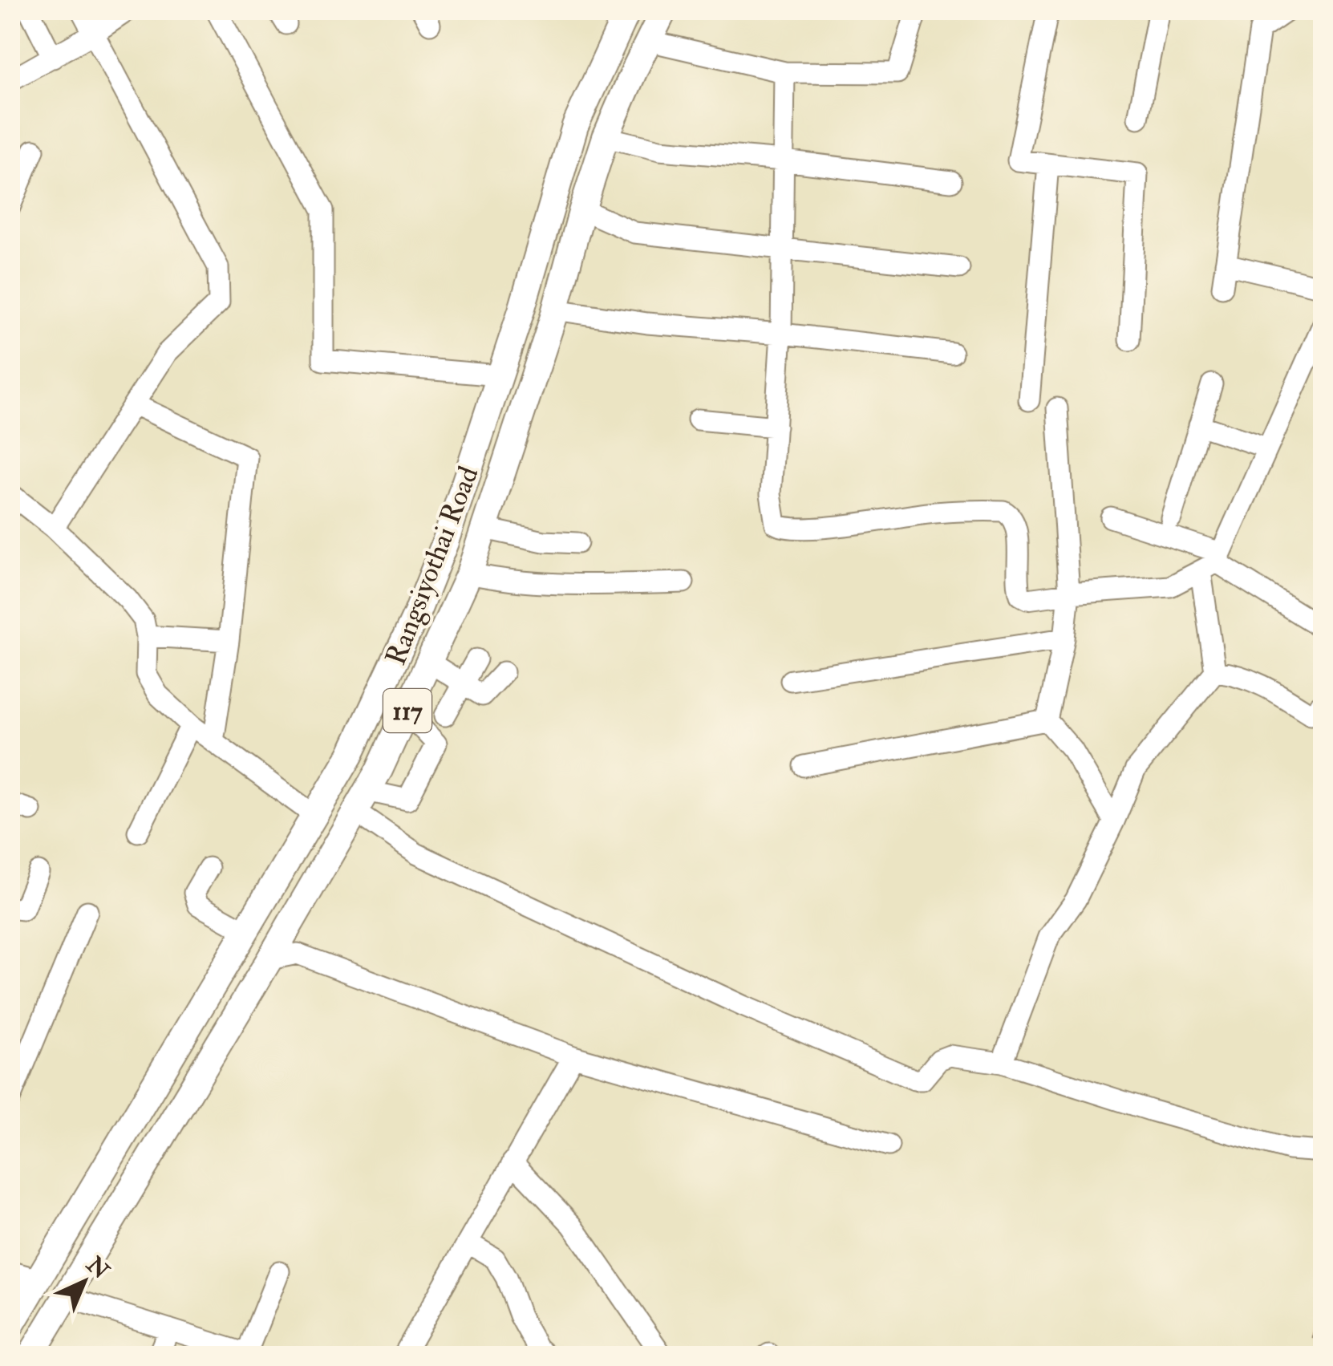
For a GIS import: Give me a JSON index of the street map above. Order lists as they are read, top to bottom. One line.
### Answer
{"streets":{"main road":["Rangsiyothai Road","117"]},"north":"top right"}
